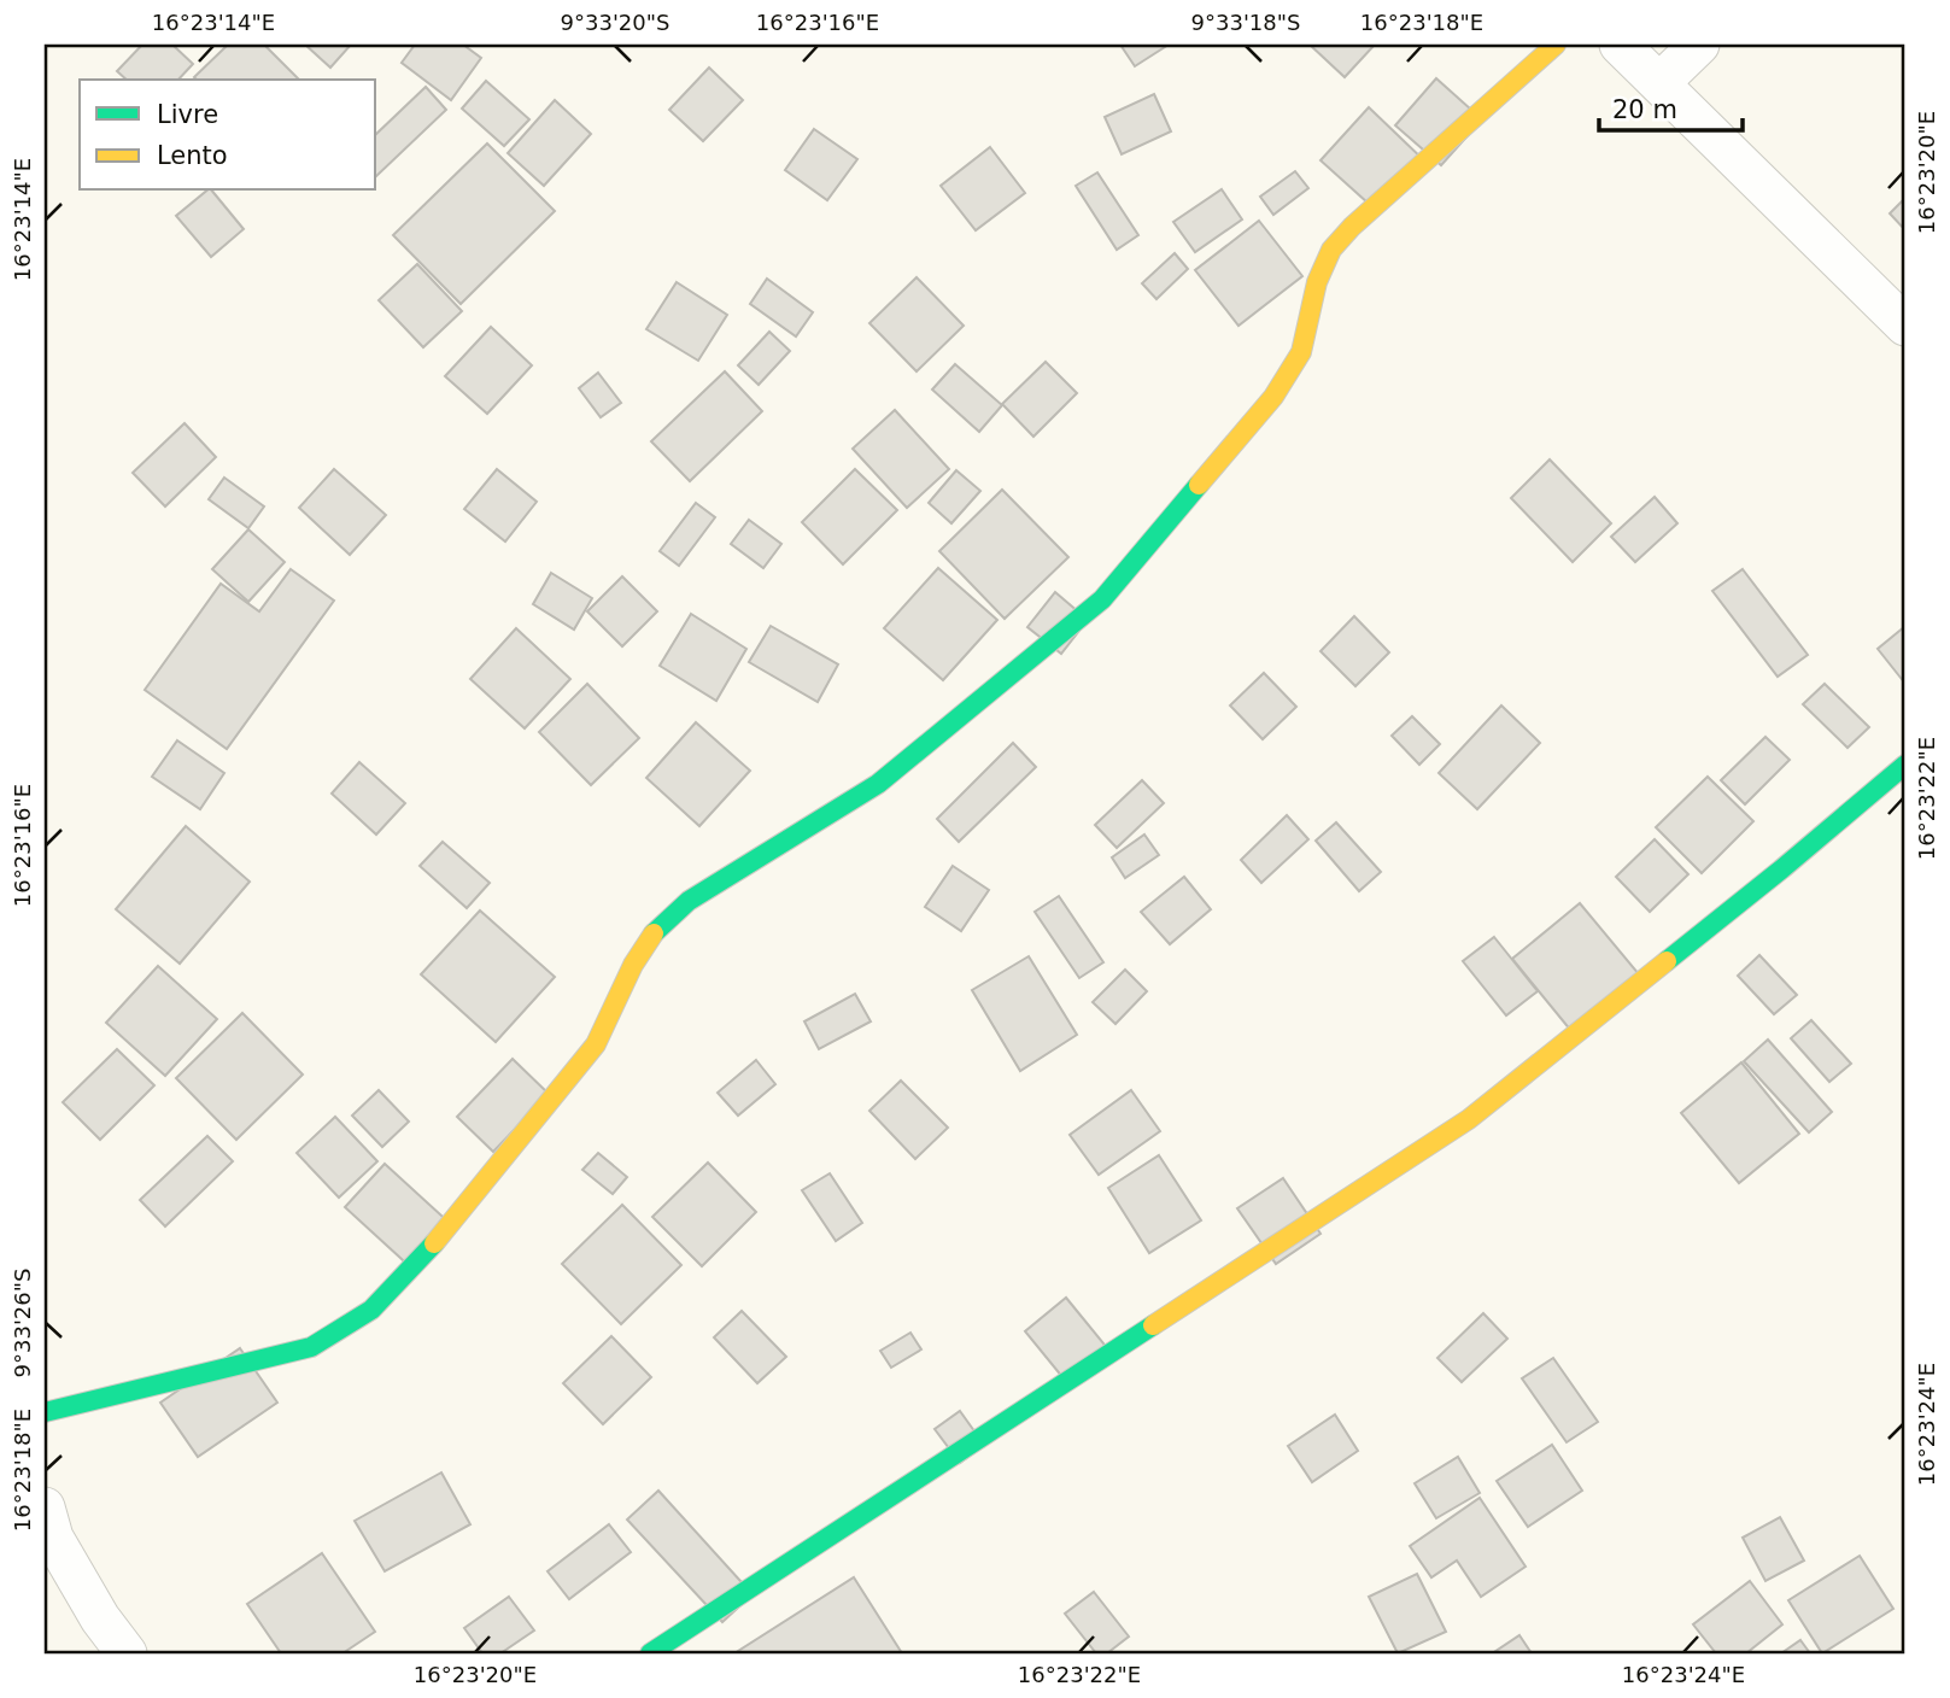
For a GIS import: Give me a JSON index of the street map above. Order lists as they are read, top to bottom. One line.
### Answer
{"legend":["Livre","Lento"],"scale_bar":"20 m","coordinates":["16°23'14\"E","9°33'20\"S","16°23'16\"E","9°33'18\"S","16°23'18\"E","16°23'20\"E","16°23'22\"E","9°33'26\"S","16°23'24\"E"]}
